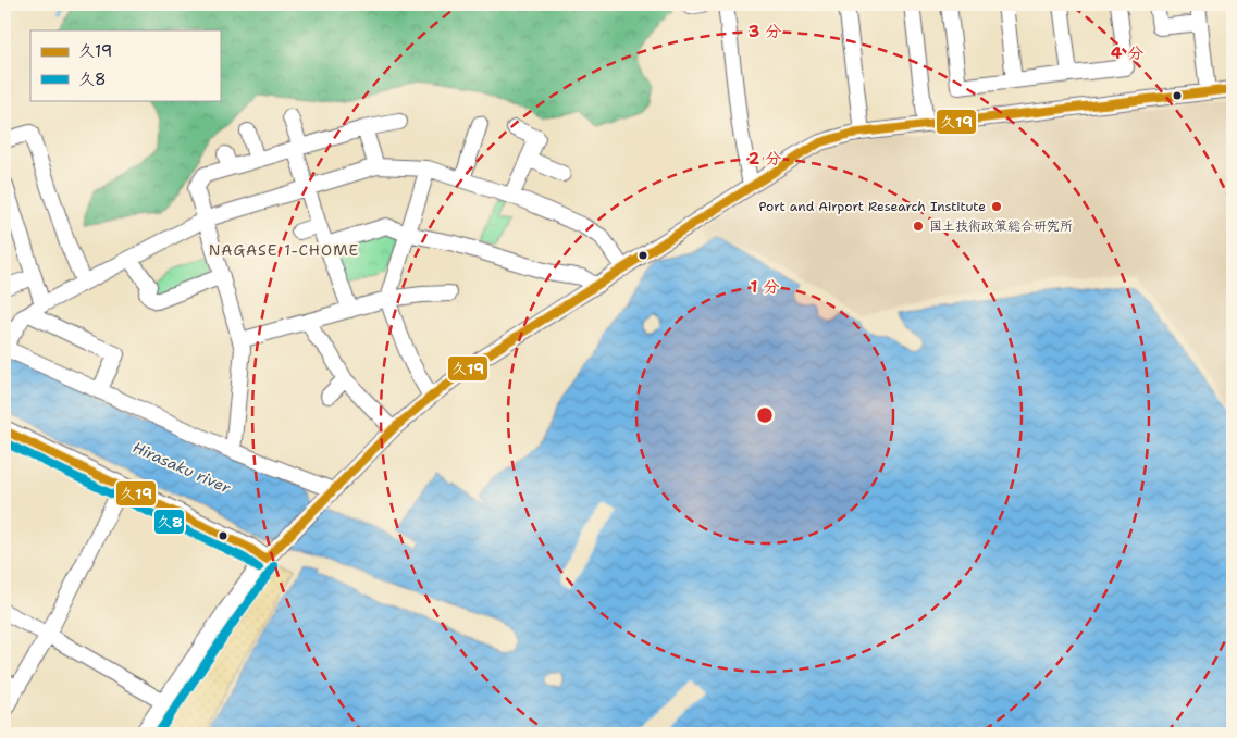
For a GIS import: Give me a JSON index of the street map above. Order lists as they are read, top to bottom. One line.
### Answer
{"districts":["NAGASE 1-CHOME"],"water":["Hirasaku river"],"places":["Port and Airport Research Institute","国土技術政策総合研究所"],"lines":["transit line 久19","transit line 久8"],"legend":["久19","久8"],"rings":["3 分","4 分","2 分","1 分"]}
